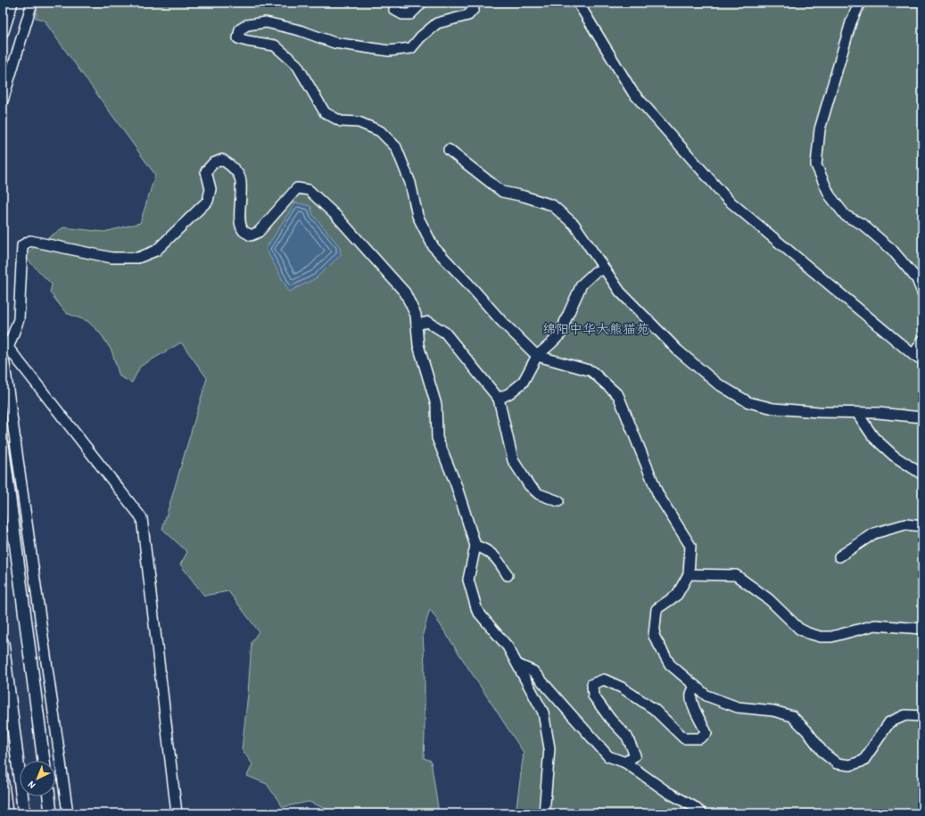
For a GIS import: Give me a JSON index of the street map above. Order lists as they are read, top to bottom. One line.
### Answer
{"parks":["绵阳中华大熊猫苑"],"north":"bottom left"}
